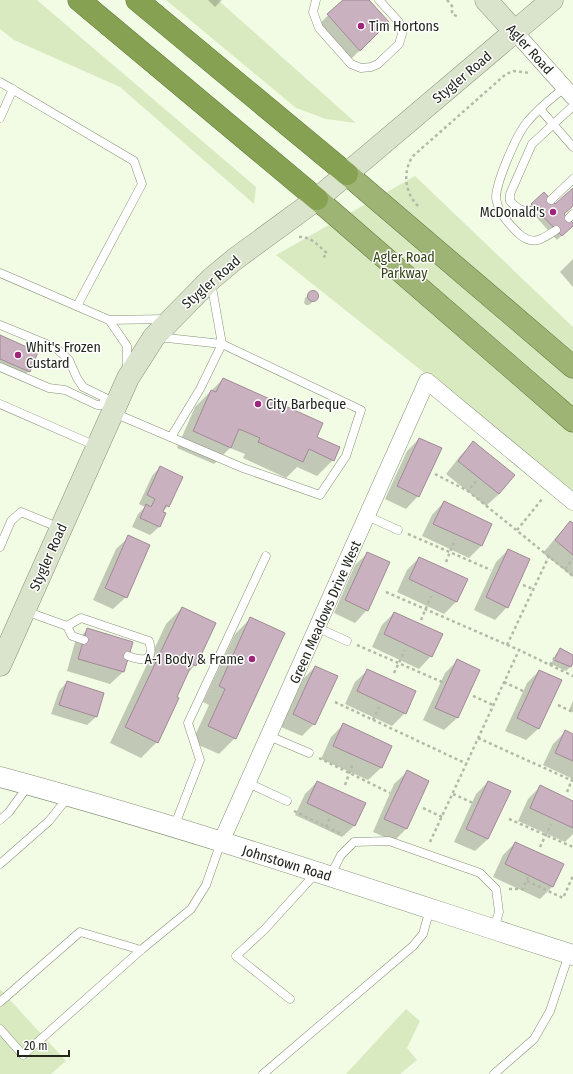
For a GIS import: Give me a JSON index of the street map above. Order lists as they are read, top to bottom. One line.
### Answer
{"streets":{"main road":["Agler Road","Stygler Road"],"street":["Green Meadows Drive West","Johnstown Road"]},"crossings":[["Agler Road","Stygler Road"],["Green Meadows Drive West","Johnstown Road"]],"parks":["Agler Road Parkway"],"places":["Tim Hortons","McDonald's","Whit's Frozen Custard","City Barbeque","A-1 Body & Frame"],"scale_bar":"20 m"}
